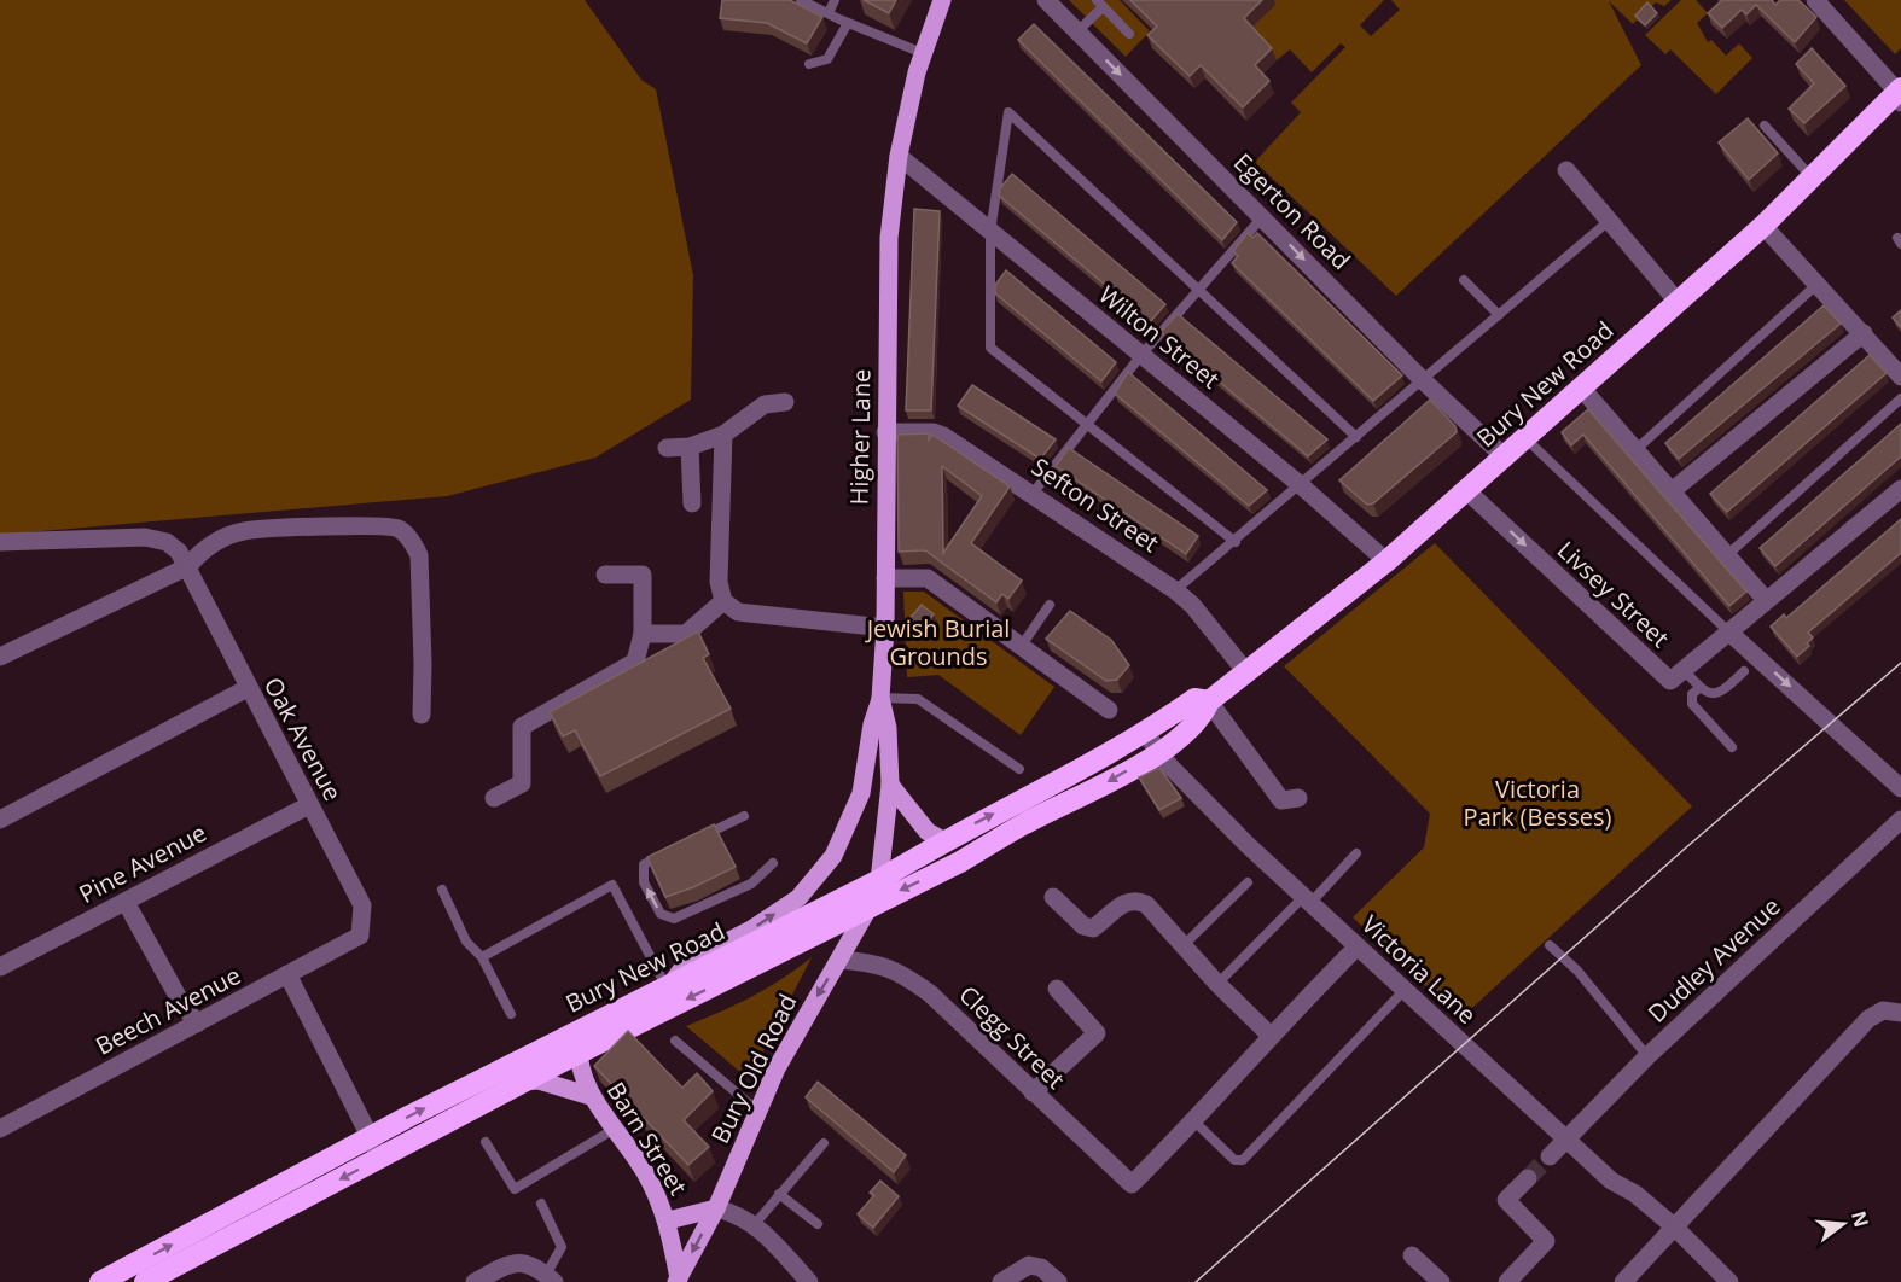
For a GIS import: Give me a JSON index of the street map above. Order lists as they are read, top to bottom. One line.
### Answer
{"streets":{"highway":["Bury New Road"],"main road":["Higher Lane","Bury Old Road","Barn Street"],"street":["Egerton Road","Wilton Street","Sefton Street","Livsey Street","Oak Avenue","Pine Avenue","Dudley Avenue","Victoria Lane","Beech Avenue","Clegg Street"]},"crossings":[["Egerton Road","Bury New Road"],["Wilton Street","Bury New Road"],["Wilton Street","Higher Lane"],["Bury New Road","Higher Lane"],["Bury New Road","Sefton Street"],["Bury New Road","Livsey Street"],["Bury New Road","Victoria Lane"],["Bury New Road","Bury Old Road"],["Bury New Road","Barn Street"],["Higher Lane","Sefton Street"],["Higher Lane","Bury Old Road"],["Oak Avenue","Pine Avenue"],["Oak Avenue","Beech Avenue"],["Dudley Avenue","Victoria Lane"],["Clegg Street","Bury Old Road"],["Bury Old Road","Barn Street"]],"one_way":["Egerton Road"],"parks":["Jewish Burial Grounds","Victoria Park (Besses)"],"north":"right"}
